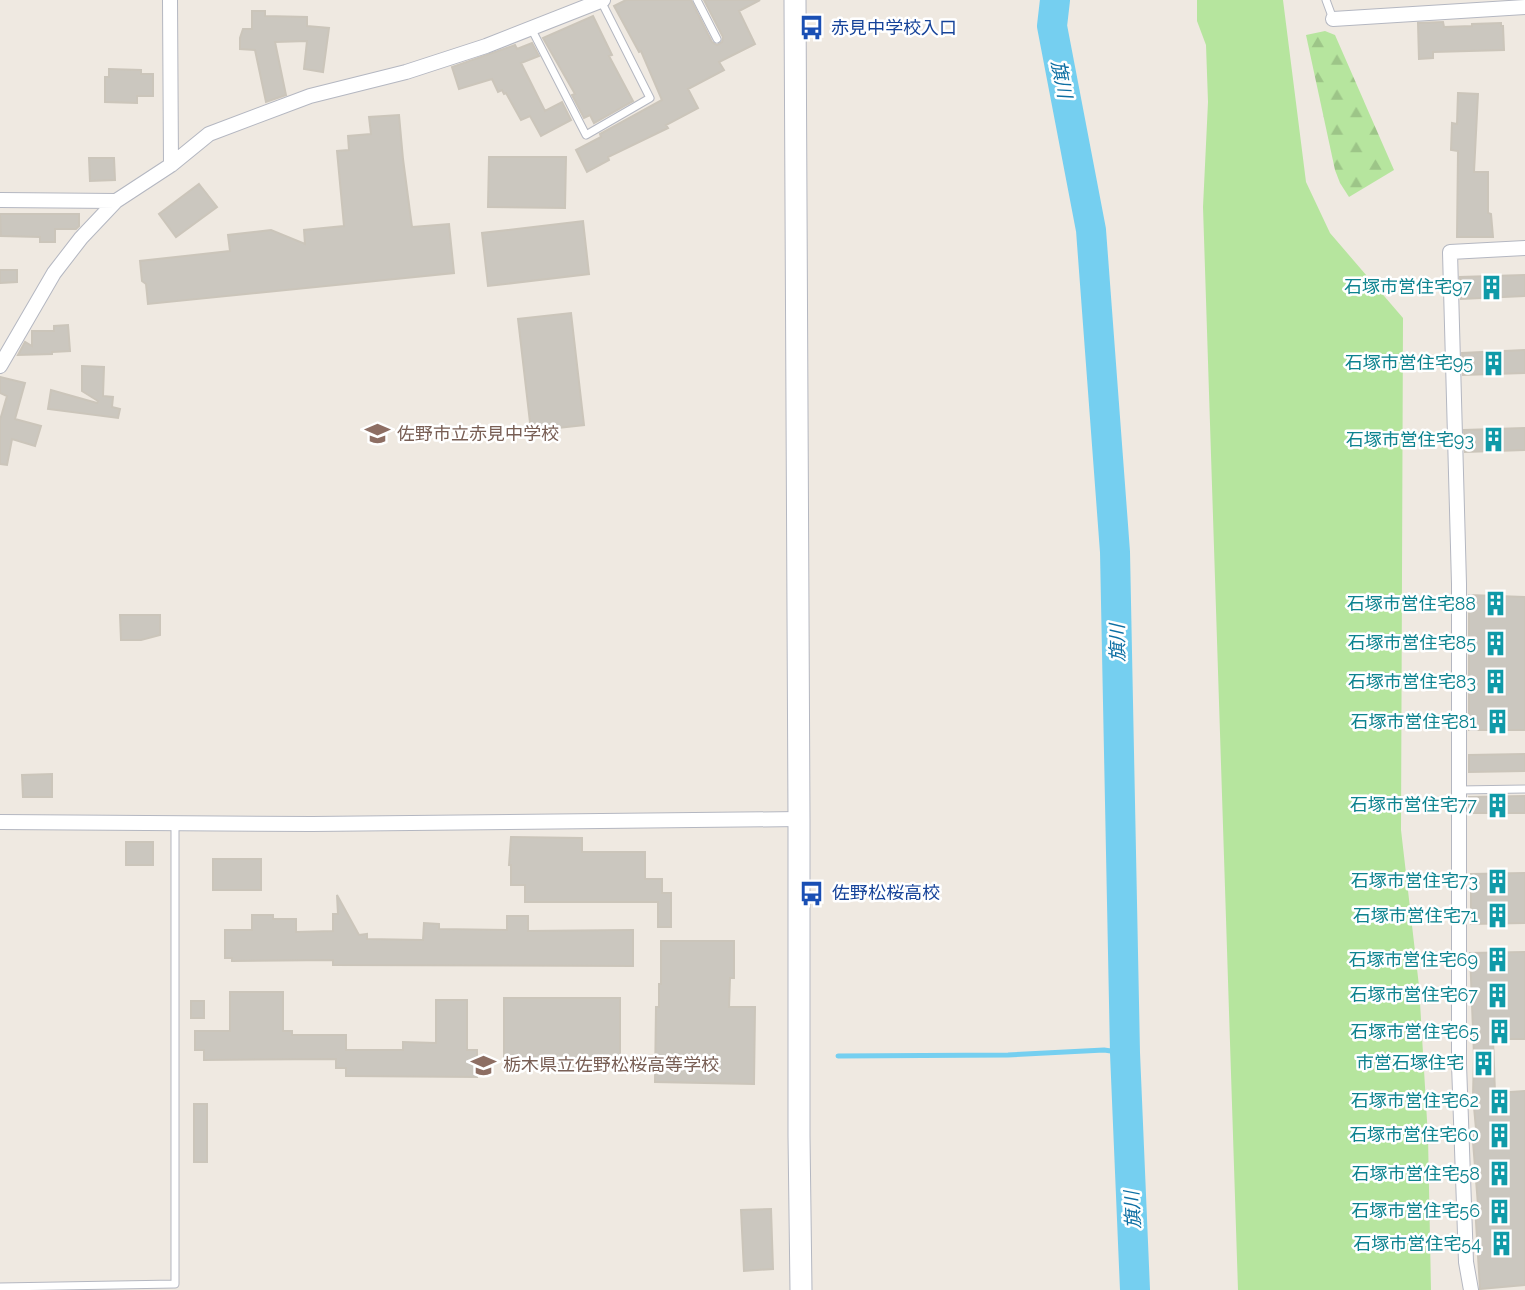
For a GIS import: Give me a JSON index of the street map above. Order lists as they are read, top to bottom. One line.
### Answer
{"water":["旗川"],"places":{"bus stop":["赤見中学校入口","佐野松桜高校"],"building":["石塚市営住宅97","石塚市営住宅95","石塚市営住宅93","石塚市営住宅88","石塚市営住宅85","石塚市営住宅83","石塚市営住宅81","石塚市営住宅77","石塚市営住宅73","石塚市営住宅71","石塚市営住宅69","石塚市営住宅67","石塚市営住宅65","市営石塚住宅","石塚市営住宅62","石塚市営住宅60","石塚市営住宅58","石塚市営住宅56","石塚市営住宅54"],"school or university":["佐野市立赤見中学校","栃木県立佐野松桜高等学校"]}}
